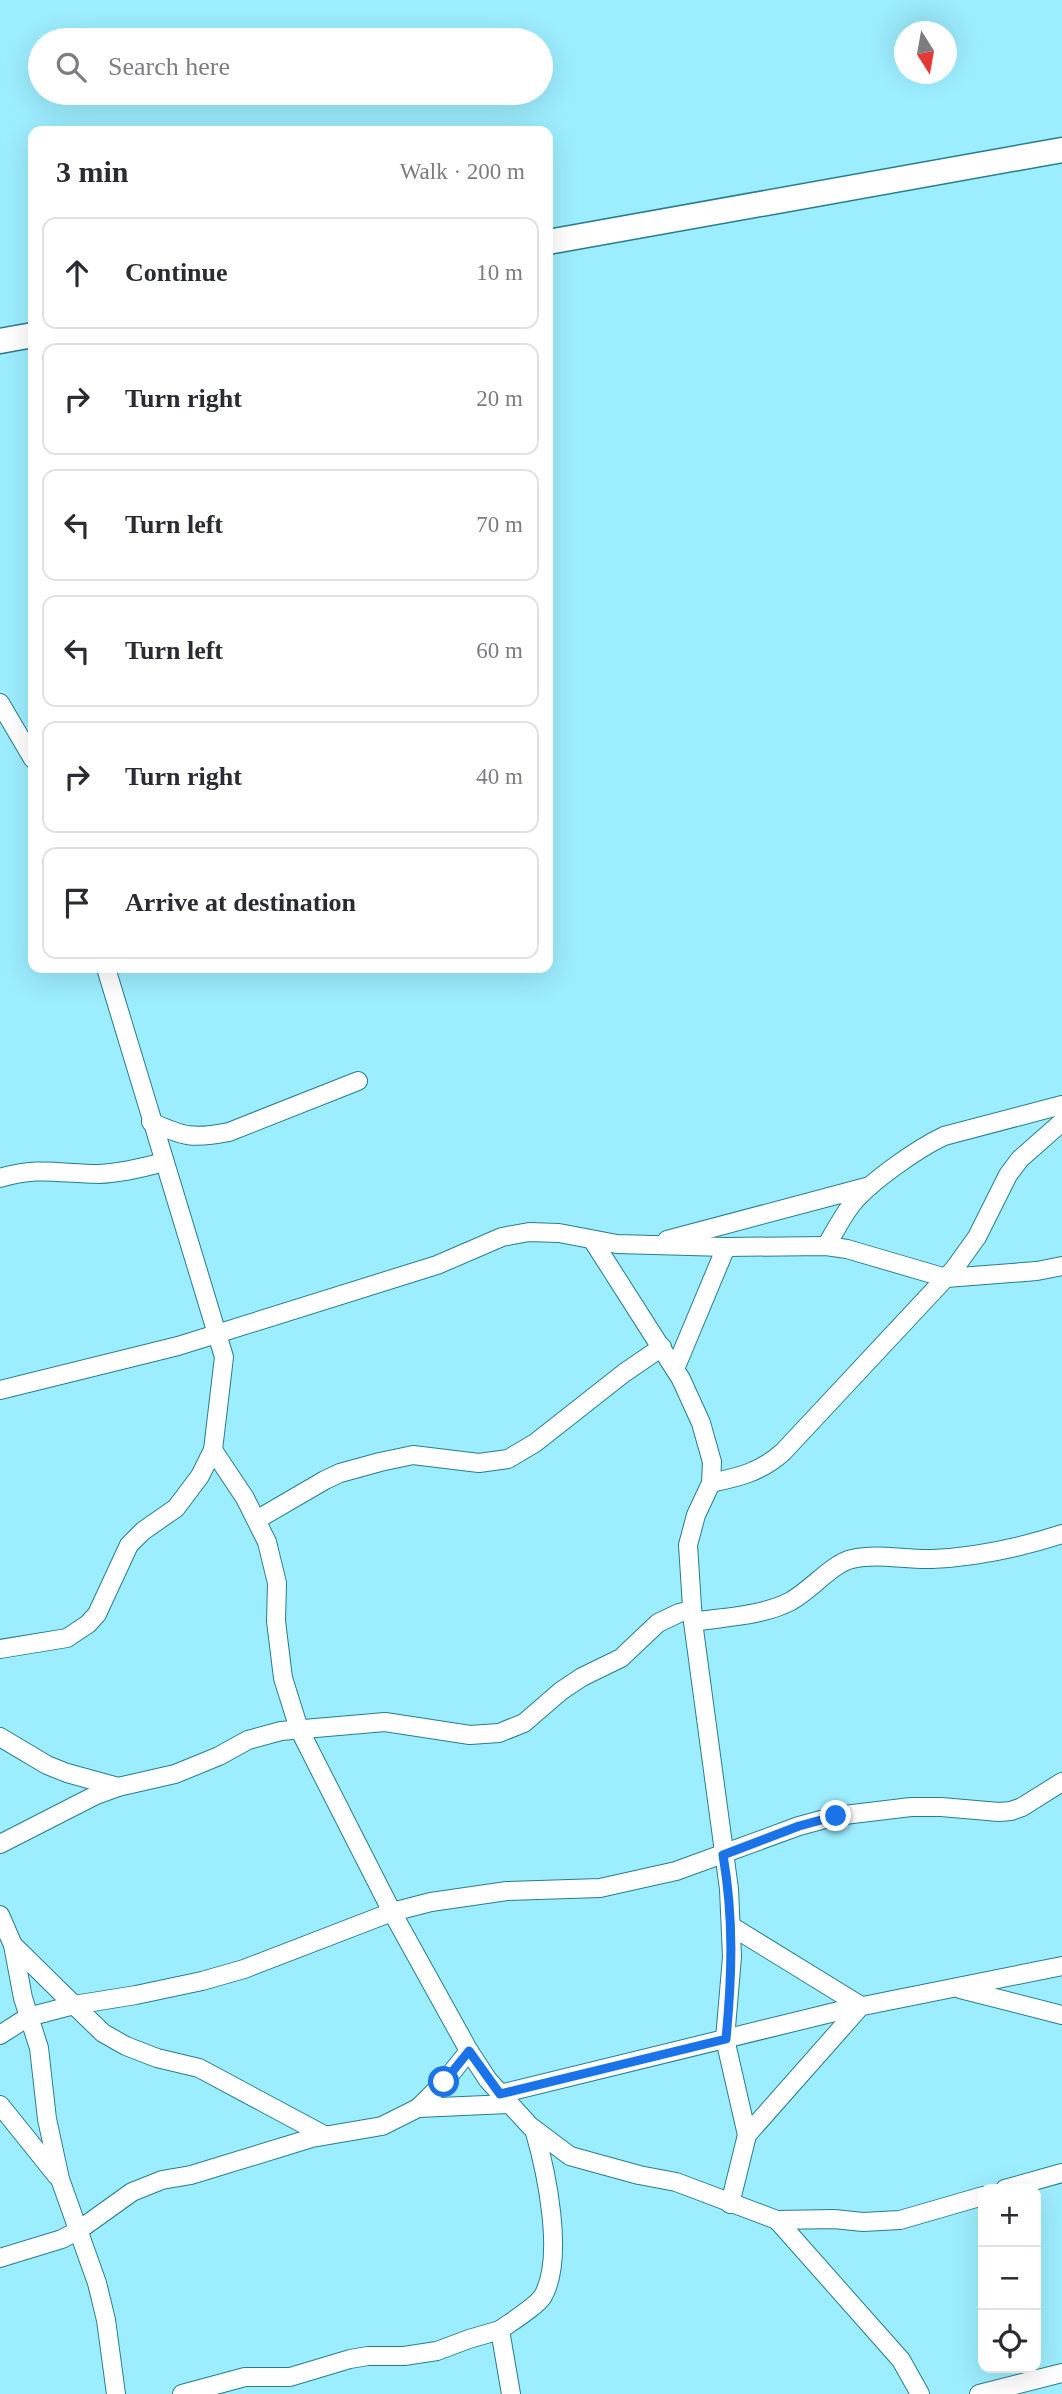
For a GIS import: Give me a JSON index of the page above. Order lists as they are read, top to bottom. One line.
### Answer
{"north":"bottom","page":{"search":"Search here","heading":["3 min","Walk · 200 m"],"list":[["Continue","10 m"],["Turn right","20 m"],["Turn left","70 m"],["Turn left","60 m"],["Turn right","40 m"],"Arrive at destination"],"map_buttons":["+","−"]}}
